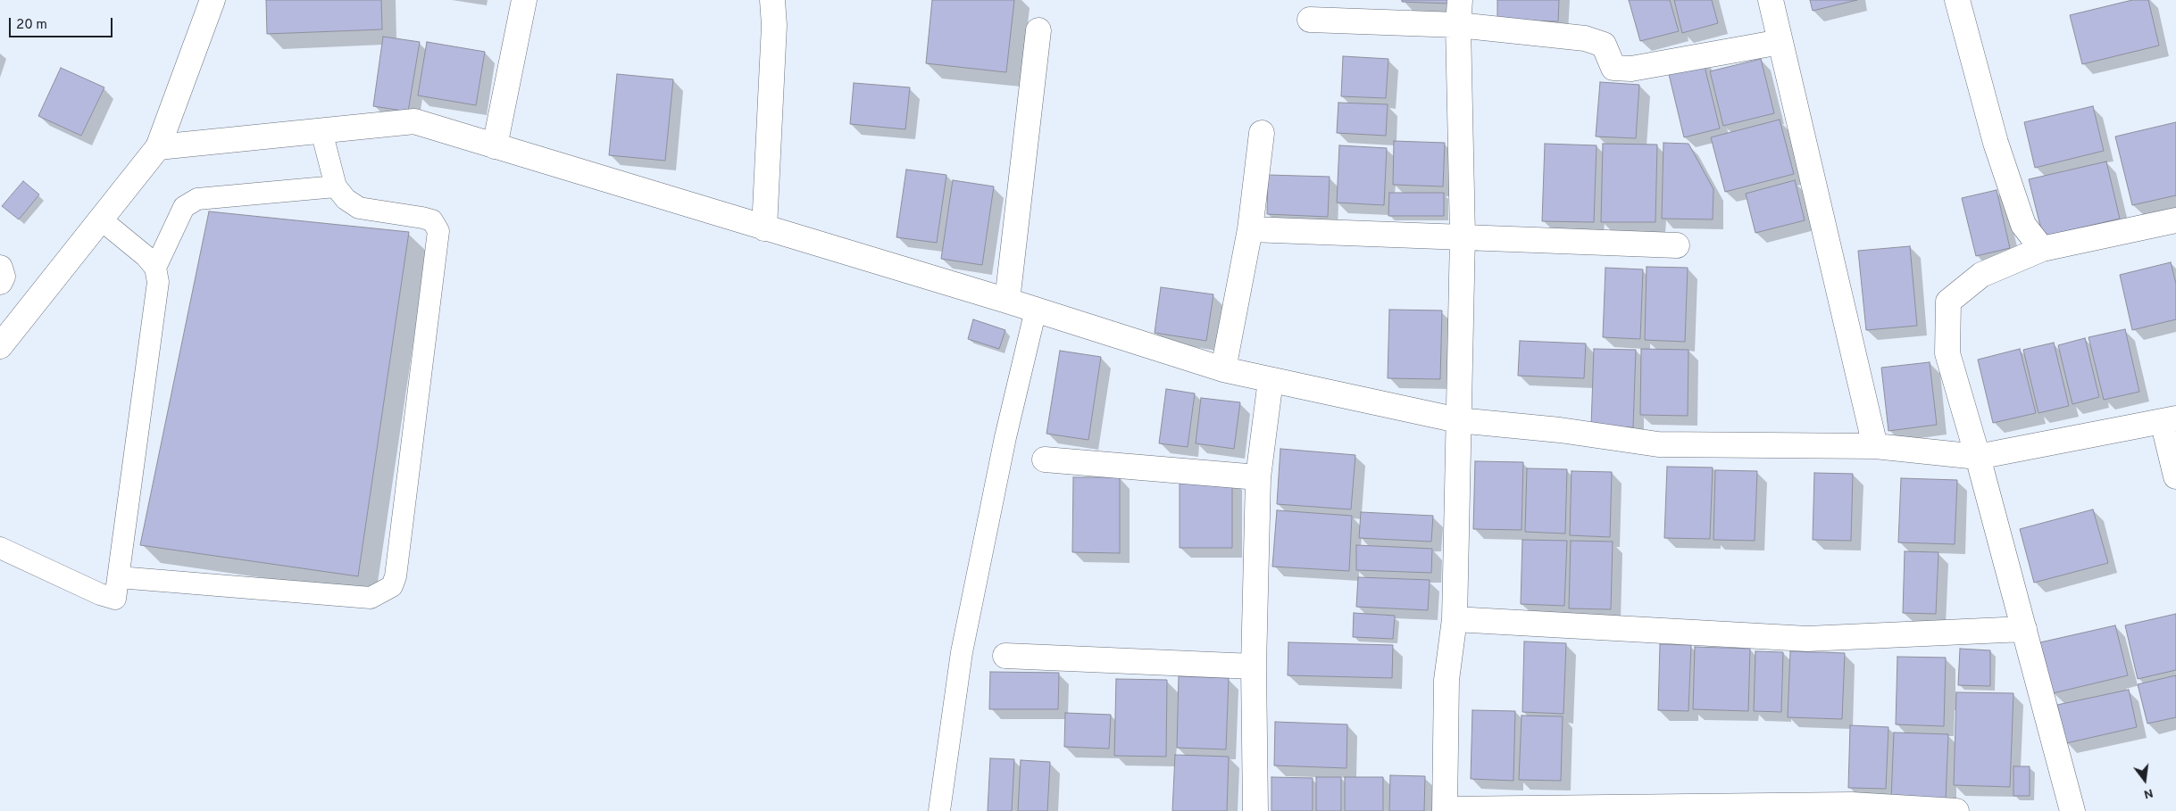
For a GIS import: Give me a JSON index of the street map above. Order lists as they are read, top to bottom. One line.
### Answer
{"scale_bar":"20 m","north":"bottom"}
